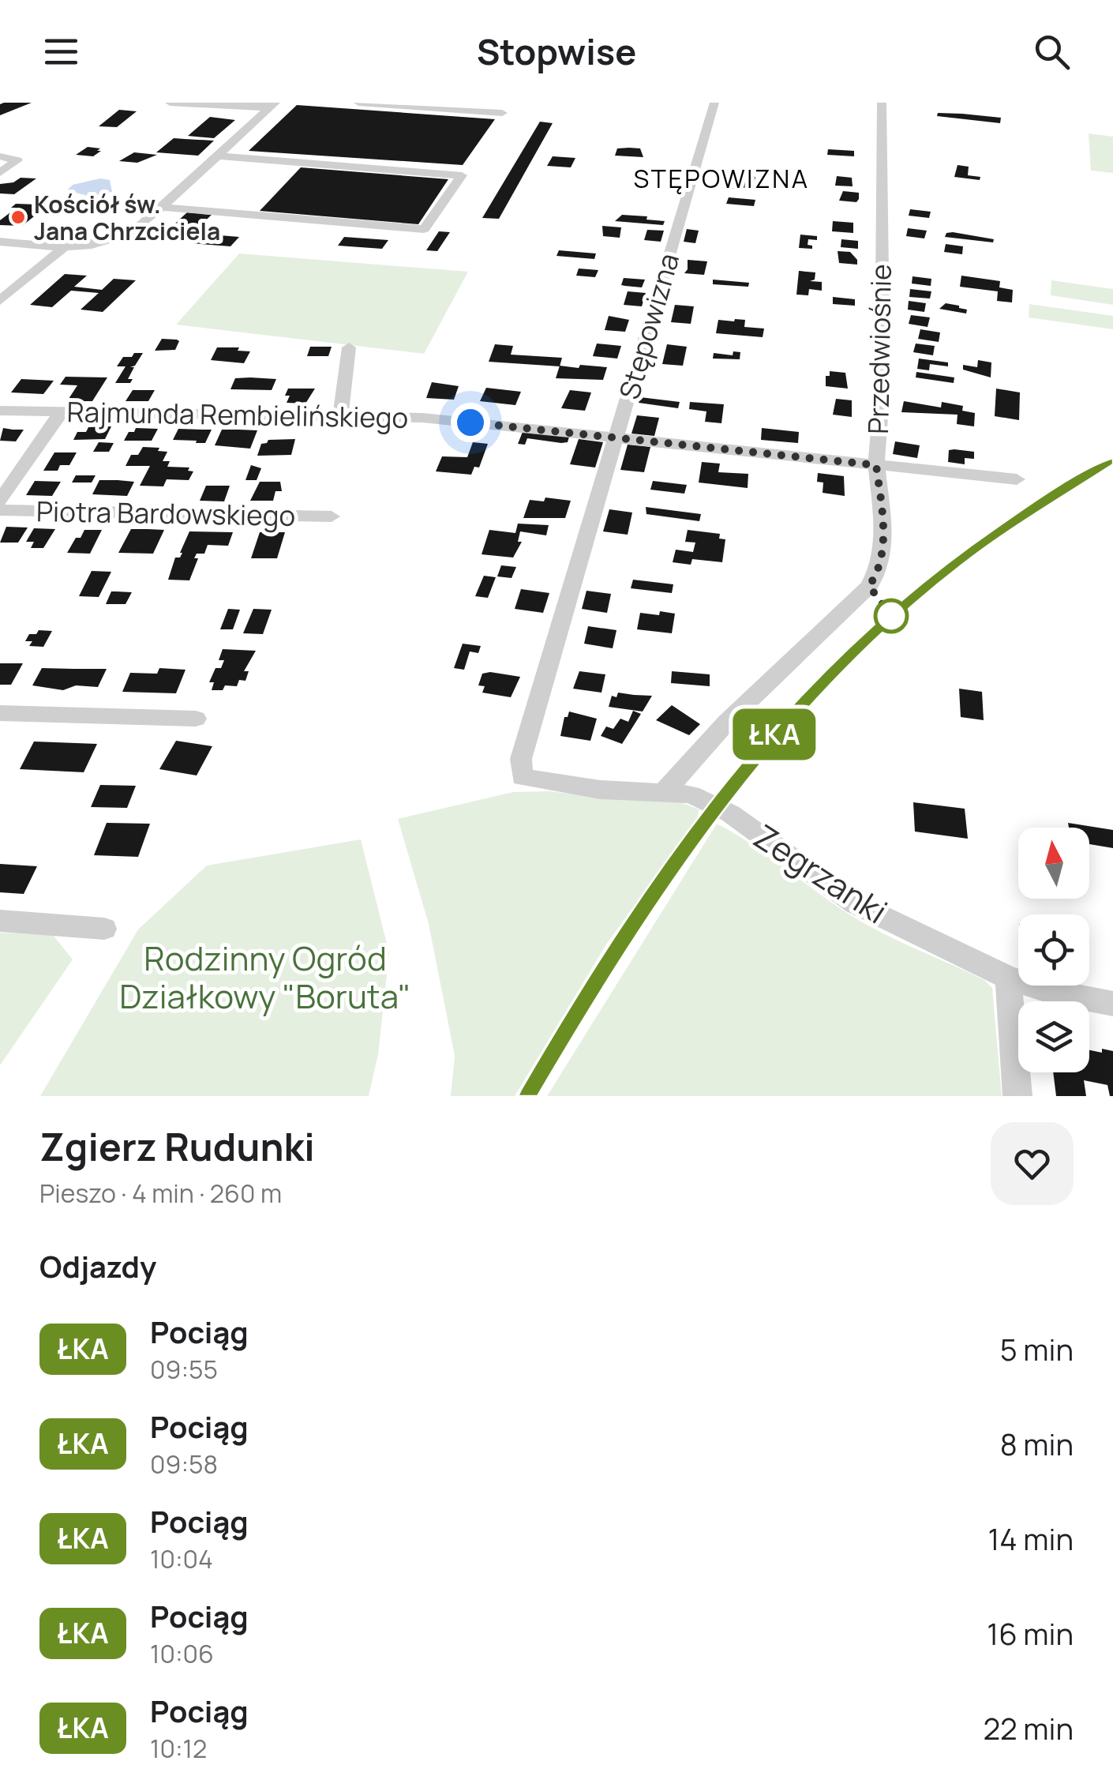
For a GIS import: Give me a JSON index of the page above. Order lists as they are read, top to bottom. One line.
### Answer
{"streets":{"street":["Stępowizna","Przedwiośnie","Rajmunda Rembielińskiego","Piotra Bardowskiego","Zegrzanki"]},"crossings":[["Stępowizna","Rajmunda Rembielińskiego"],["Stępowizna","Zegrzanki"],["Przedwiośnie","Rajmunda Rembielińskiego"],["Przedwiośnie","Zegrzanki"]],"districts":["STĘPOWIZNA"],"parks":["Rodzinny Ogród Działkowy \"Boruta\""],"places":["Kościół św. Jana Chrzciciela"],"north":"top","page":{"header":"Stopwise","on_map":"ŁKA","heading":[["Zgierz Rudunki","Pieszo · 4 min · 260 m"],"Odjazdy"],"list":[{"mark":"ŁKA","name":"Pociąg","note":"09:55","value":"5 min"},{"mark":"ŁKA","name":"Pociąg","note":"09:58","value":"8 min"},{"mark":"ŁKA","name":"Pociąg","note":"10:04","value":"14 min"},{"mark":"ŁKA","name":"Pociąg","note":"10:06","value":"16 min"},{"mark":"ŁKA","name":"Pociąg","note":"10:12","value":"22 min"}]}}
